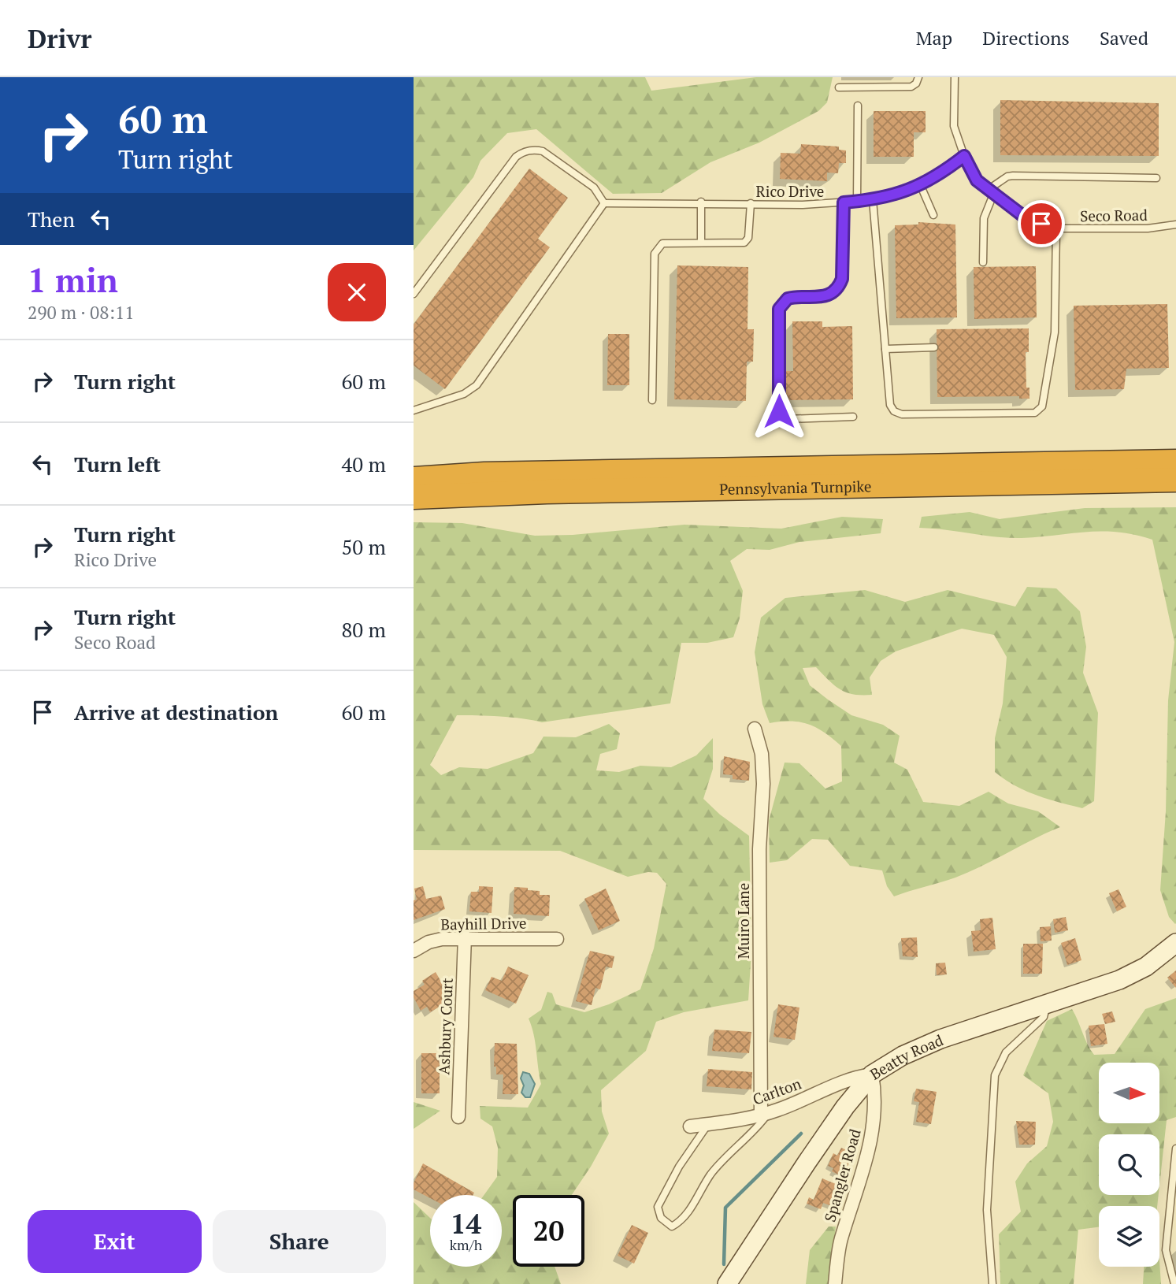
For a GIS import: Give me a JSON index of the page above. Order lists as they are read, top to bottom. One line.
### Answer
{"streets":{"highway":["Pennsylvania Turnpike"],"street":["Muiro Lane","Bayhill Drive","Ashbury Court","Beatty Road","Carlton","Spangler Road"],"lane":["Rico Drive","Seco Road"]},"crossings":[["Rico Drive","Seco Road"],["Muiro Lane","Carlton"],["Bayhill Drive","Ashbury Court"],["Beatty Road","Carlton"],["Beatty Road","Spangler Road"],["Carlton","Spangler Road"]],"north":"right","page":{"header":"Drivr","nav":["Map","Directions","Saved"],"turn":["60 m","Turn right"],"then":"Then","heading":["1 min","290 m · 08:11"],"list":[{"name":"Turn right","value":"60 m"},{"name":"Turn left","value":"40 m"},{"name":"Turn right","note":"Rico Drive","value":"50 m"},{"name":"Turn right","note":"Seco Road","value":"80 m"},{"name":"Arrive at destination","value":"60 m"}],"speed":"14 km/h","limit":"20","buttons":["Exit","Share"]}}
